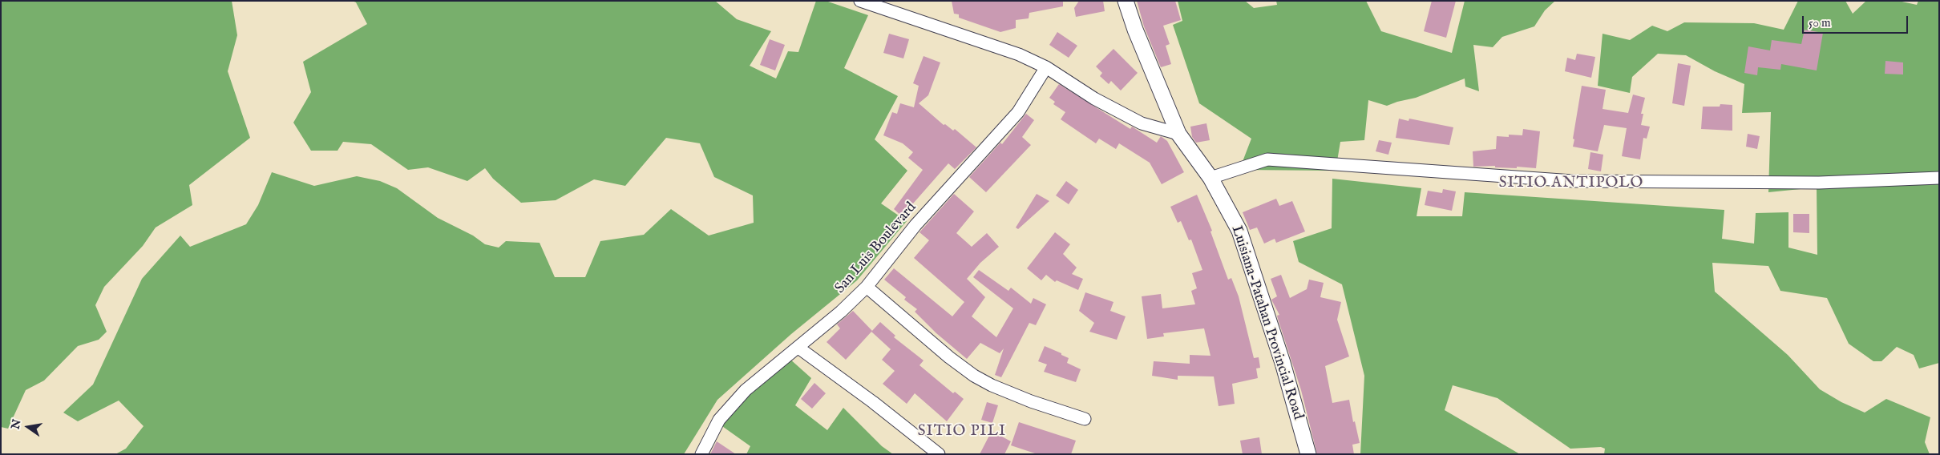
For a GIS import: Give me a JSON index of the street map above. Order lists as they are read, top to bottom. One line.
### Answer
{"streets":{"street":["San Luis Boulevard","Luisiana-Patahan Provincial Road"]},"districts":["SITIO ANTIPOLO","SITIO PILI"],"scale_bar":"50 m","north":"left"}
